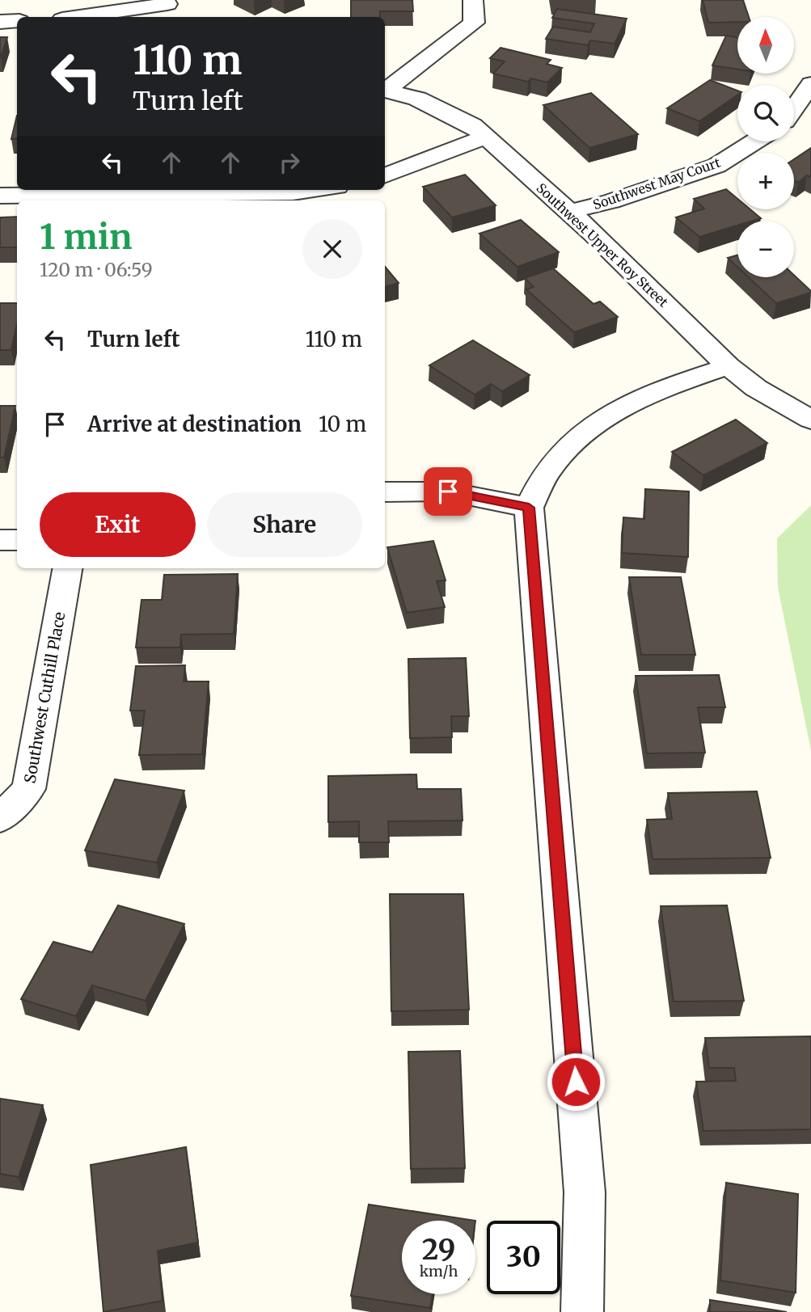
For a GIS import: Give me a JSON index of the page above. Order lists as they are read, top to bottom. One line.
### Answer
{"streets":{"street":["Southwest May Court","Southwest Upper Roy Street","Southwest Cuthill Place"]},"crossings":[["Southwest May Court","Southwest Upper Roy Street"]],"north":"top","page":{"map_buttons":["+","−"],"turn":["110 m","Turn left"],"heading":["1 min","120 m · 06:59"],"list":[{"name":"Turn left","value":"110 m"},{"name":"Arrive at destination","value":"10 m"}],"buttons":["Exit","Share"],"speed":"29 km/h","limit":"30"}}
